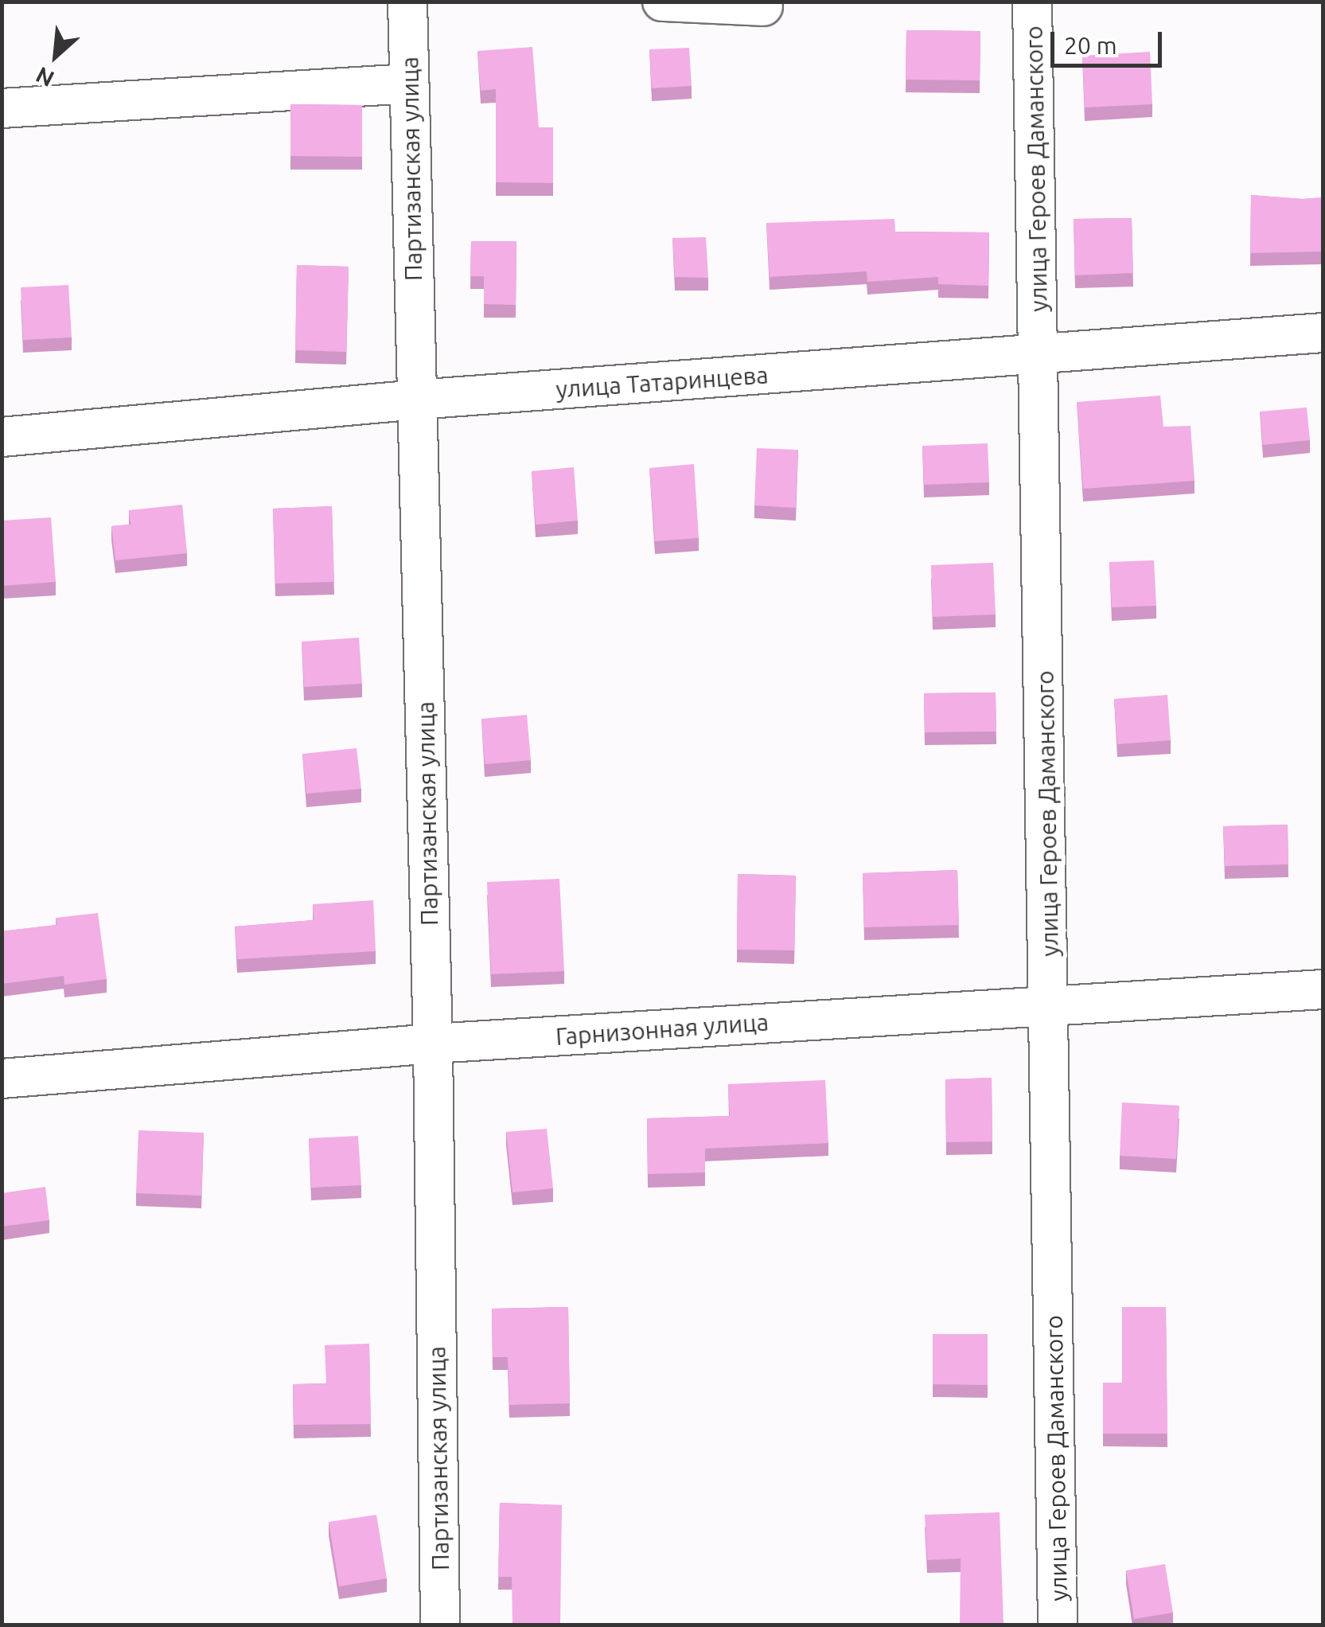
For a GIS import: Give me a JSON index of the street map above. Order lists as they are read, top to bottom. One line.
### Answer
{"streets":{"street":["Партизанская улица","улица Героев Даманского","улица Татаринцева","Гарнизонная улица"]},"crossings":[["Партизанская улица","улица Татаринцева"],["Партизанская улица","Гарнизонная улица"],["улица Героев Даманского","улица Татаринцева"],["улица Героев Даманского","Гарнизонная улица"]],"scale_bar":"20 m","north":"bottom left"}
